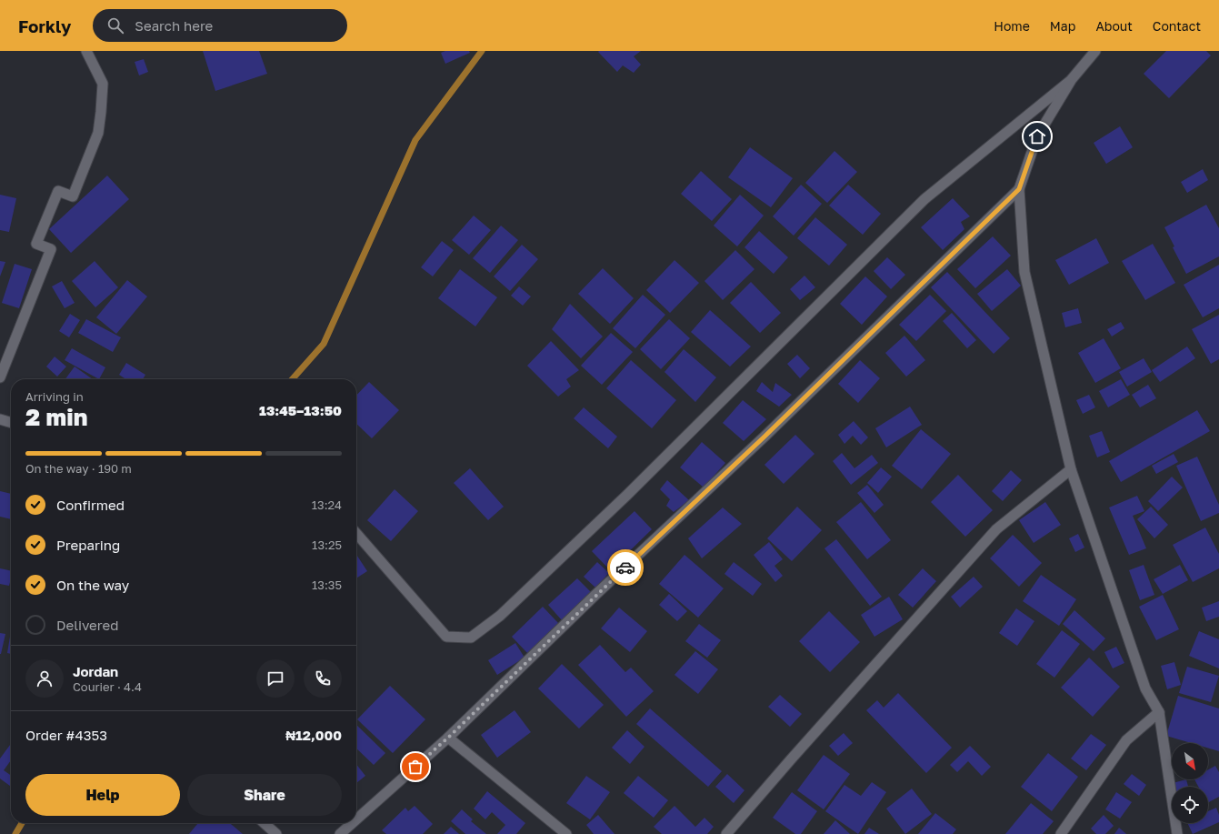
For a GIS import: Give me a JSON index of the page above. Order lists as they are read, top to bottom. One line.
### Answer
{"north":"bottom right","page":{"header":"Forkly","search":"Search here","nav":["Home","Map","About","Contact"],"heading":["2 min","Arriving in","13:45–13:50"],"panel":["Jordan","Courier · 4.4","Order #4353","₦12,000"],"bar":"On the way · 190 m","list":[["Confirmed","13:24"],["Preparing","13:25"],["On the way","13:35"],"Delivered"],"buttons":["Help","Share"]}}
